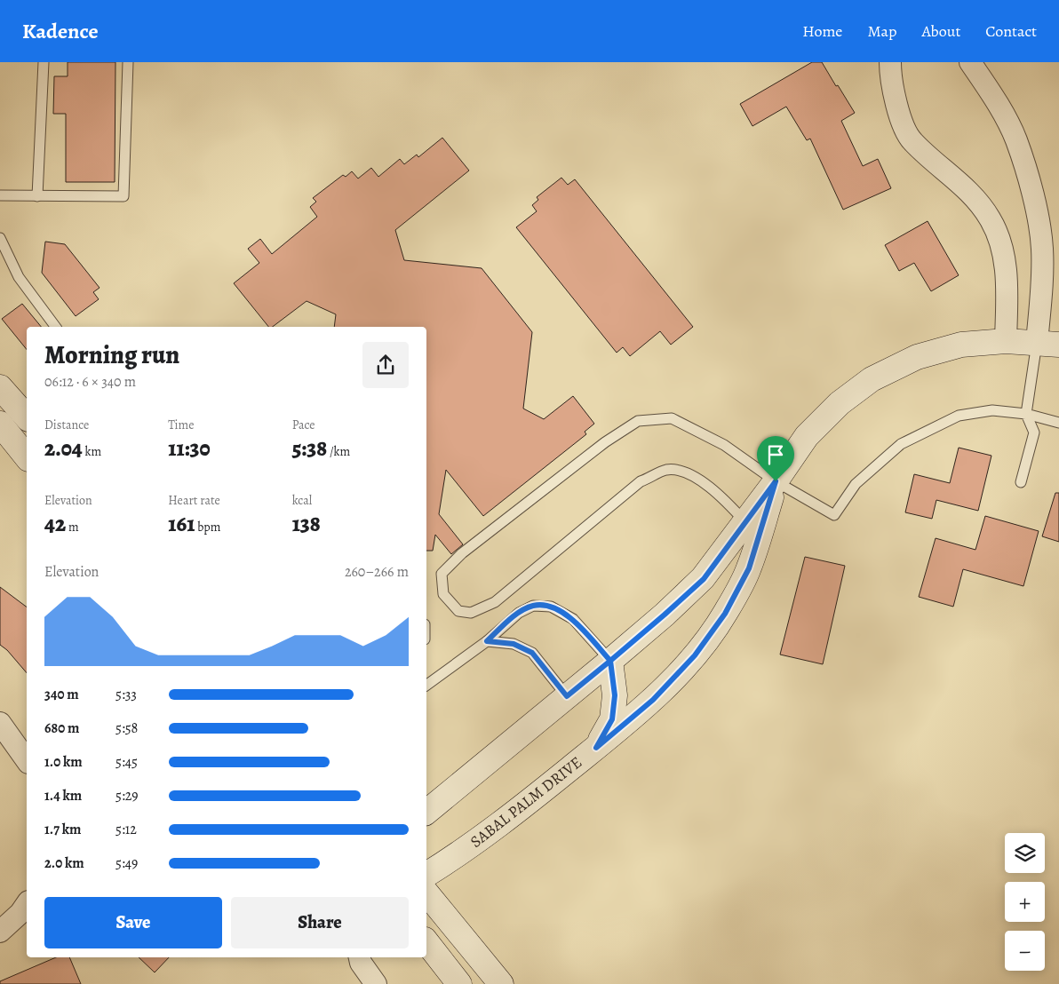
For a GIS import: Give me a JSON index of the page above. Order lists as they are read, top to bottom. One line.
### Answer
{"streets":{"street":["SABAL PALM DRIVE"]},"page":{"header":"Kadence","nav":["Home","Map","About","Contact"],"heading":["Morning run","06:12 · 6 × 340 m"],"stats":[["Distance","2.04 km"],["Time","11:30"],["Pace","5:38 /km"],["Elevation","42 m"],["Heart rate","161 bpm"],["kcal","138"]],"chart":["Elevation","260–266 m"],"list":[{"name":"340 m","note":"5:33"},{"name":"680 m","note":"5:58"},{"name":"1.0 km","note":"5:45"},{"name":"1.4 km","note":"5:29"},{"name":"1.7 km","note":"5:12"},{"name":"2.0 km","note":"5:49"}],"map_buttons":["+","−"],"buttons":["Save","Share"]}}
